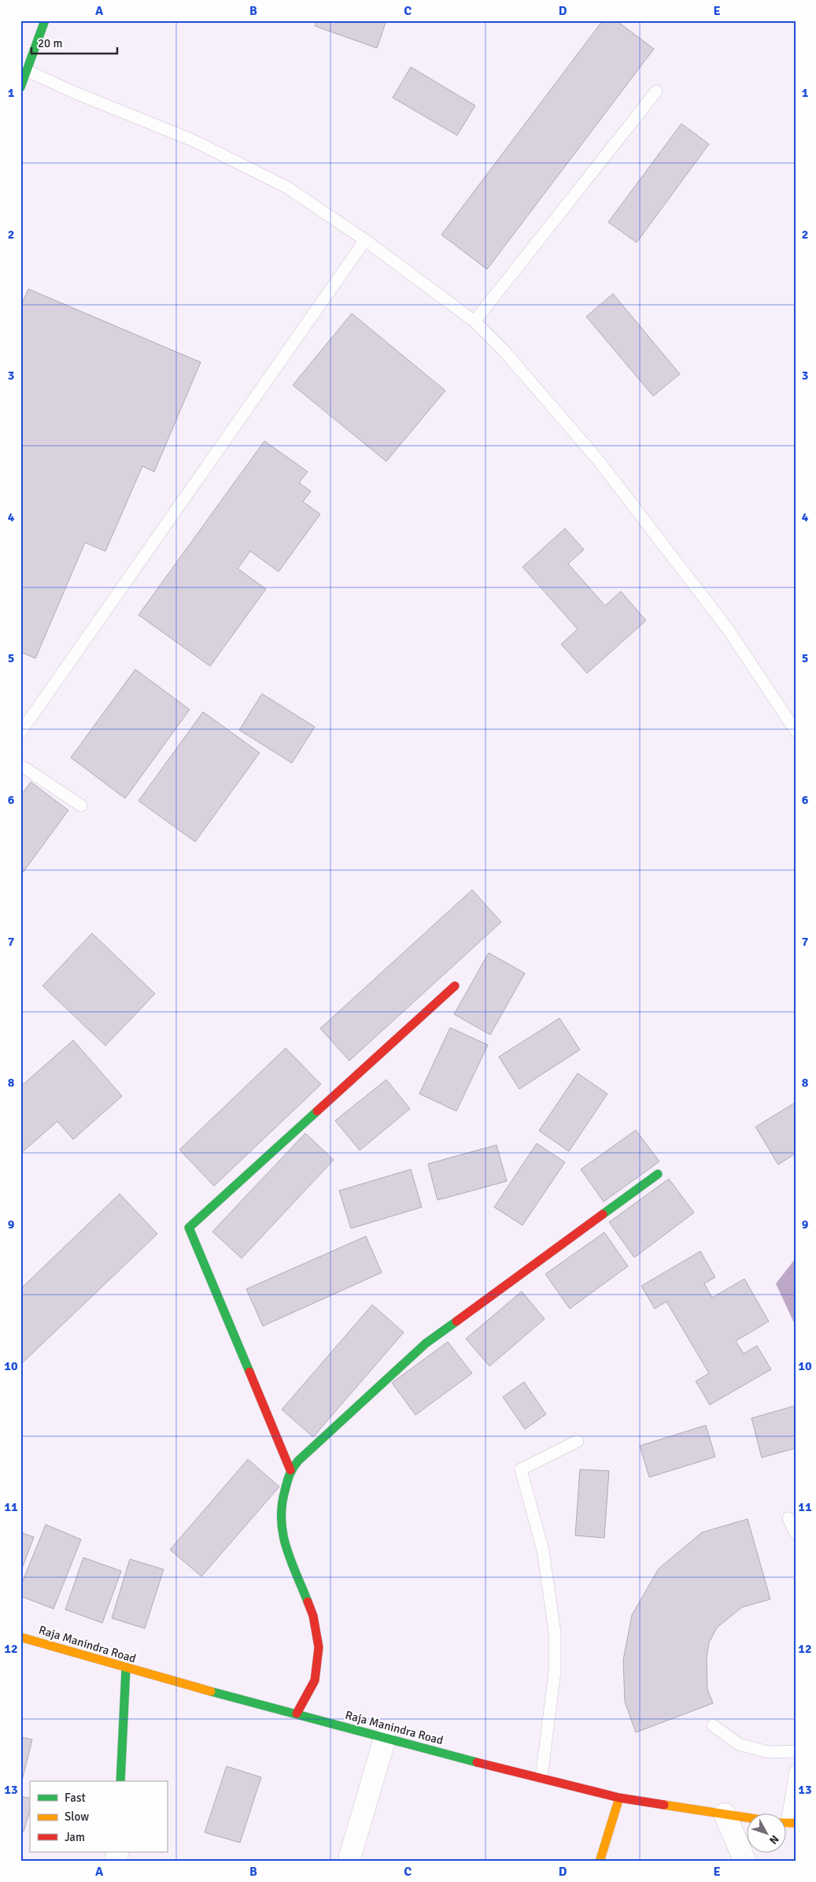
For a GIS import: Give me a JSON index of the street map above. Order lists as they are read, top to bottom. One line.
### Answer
{"streets":{"street":["Raja Manindra Road"]},"legend":["Fast","Slow","Jam"],"scale_bar":"20 m","north":"bottom right","grid":{"columns":["A","B","C","D","E"],"rows":["1","2","3","4","5","6","7","8","9","10","11","12","13"]}}
